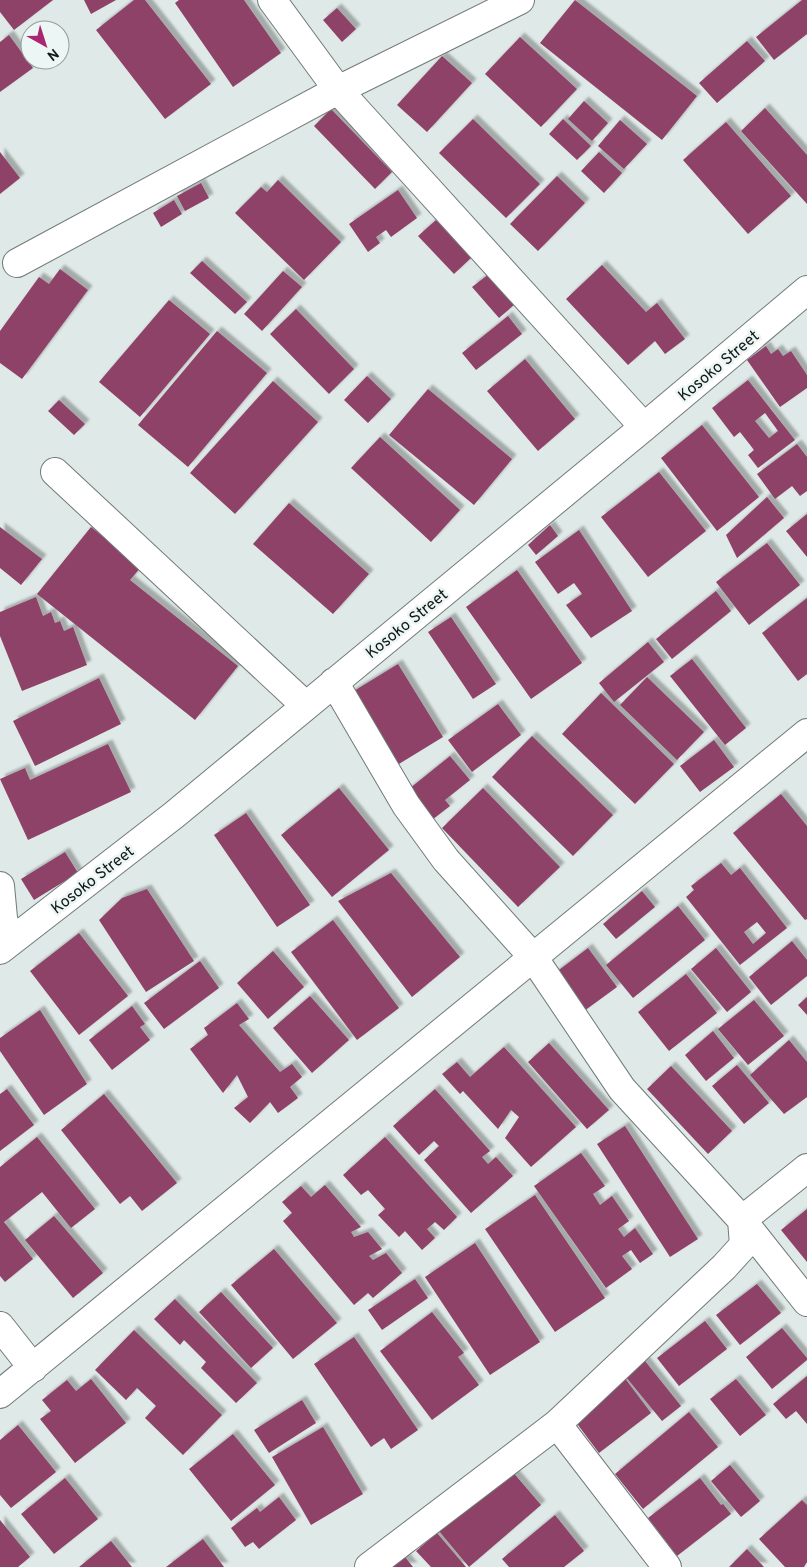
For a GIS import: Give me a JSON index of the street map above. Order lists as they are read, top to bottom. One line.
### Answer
{"streets":{"street":["Kosoko Street"]},"north":"bottom right"}
